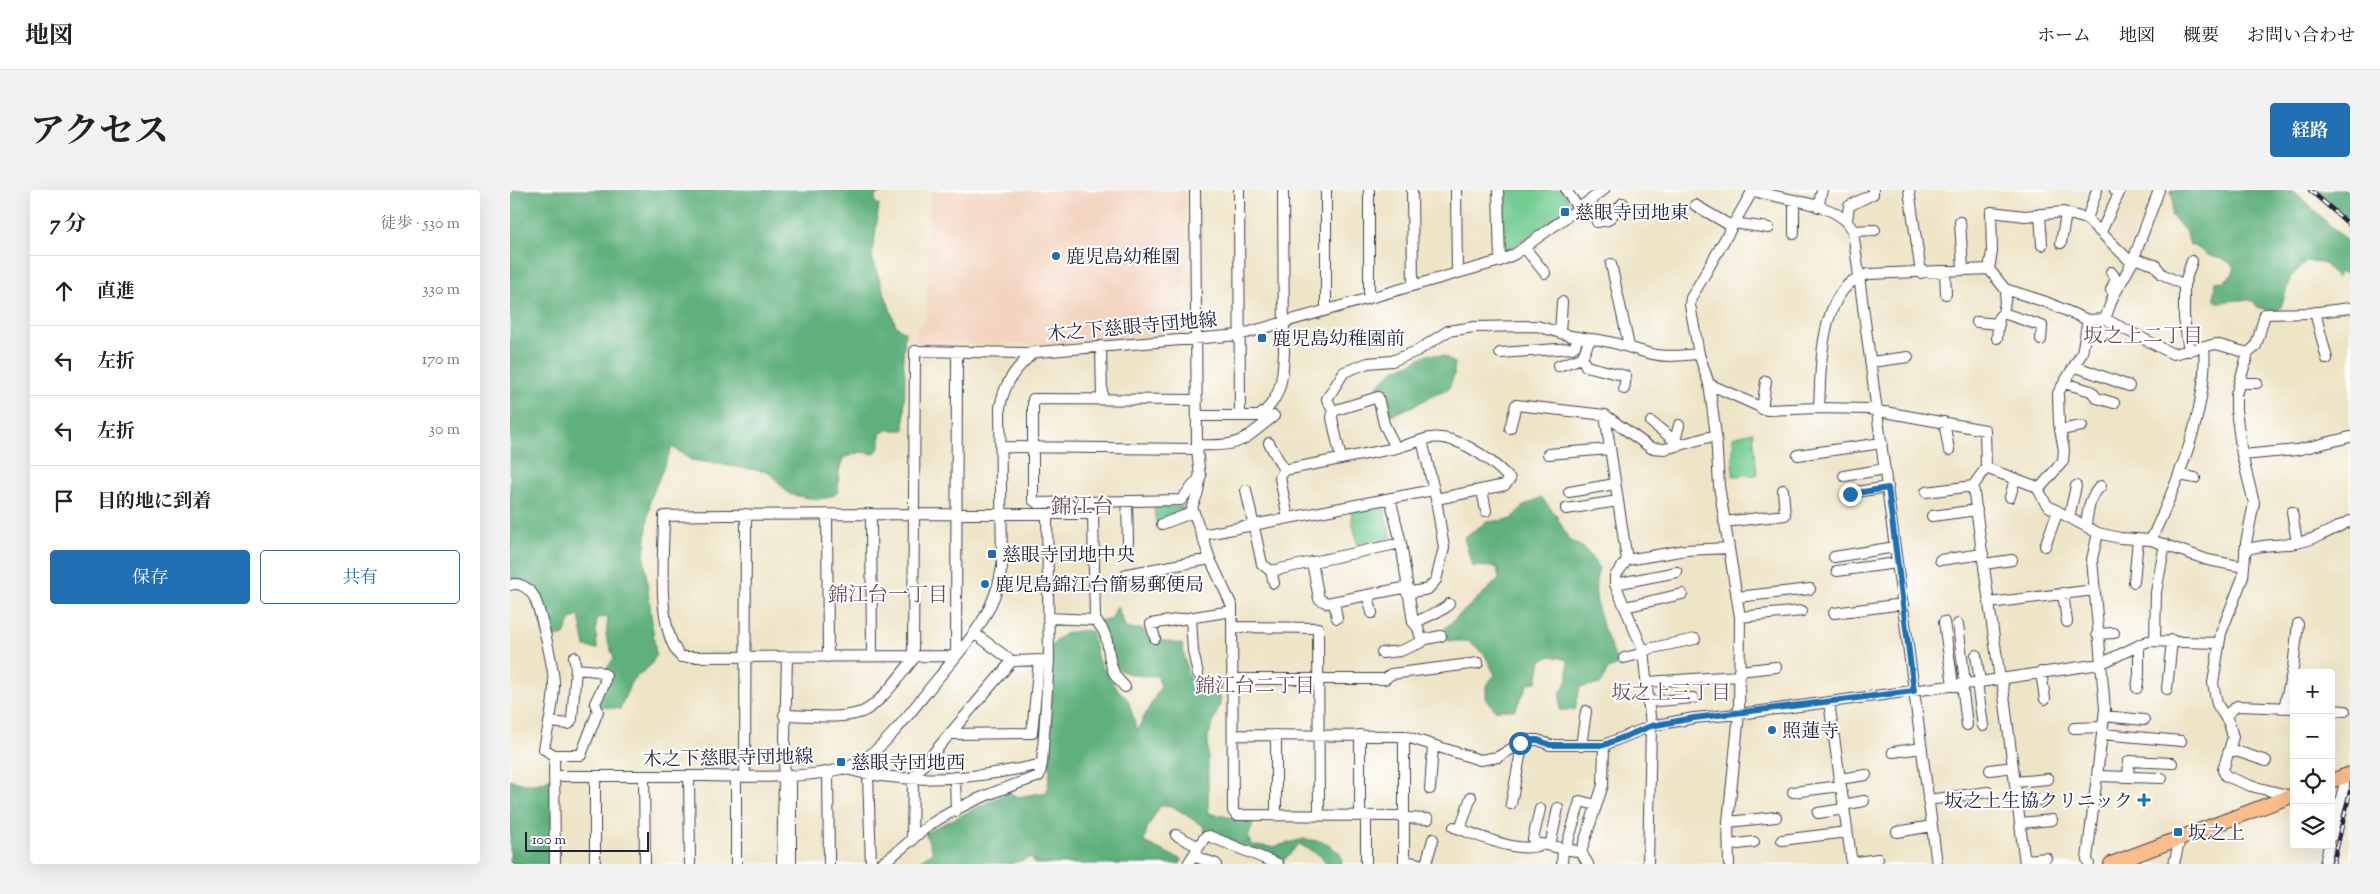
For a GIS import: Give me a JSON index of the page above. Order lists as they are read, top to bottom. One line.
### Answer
{"streets":{"street":["木之下慈眼寺団地線"]},"districts":["坂之上二丁目","錦江台","錦江台一丁目","錦江台二丁目","坂之上三丁目"],"places":{"transit":["慈眼寺団地東","鹿児島幼稚園前","慈眼寺団地中央","慈眼寺団地西","坂之上"],"other":["鹿児島幼稚園","鹿児島錦江台簡易郵便局","照蓮寺"],"health":["坂之上生協クリニック"]},"scale_bar":"100 m","page":{"header":"地図","nav":["ホーム","地図","概要","お問い合わせ"],"title":"アクセス","buttons":["経路",["保存","共有"]],"heading":["7 分","徒歩 · 530 m"],"list":[["直進","330 m"],["左折","170 m"],["左折","30 m"],"目的地に到着"],"map_buttons":["+","−"],"scale":"100 m"}}
